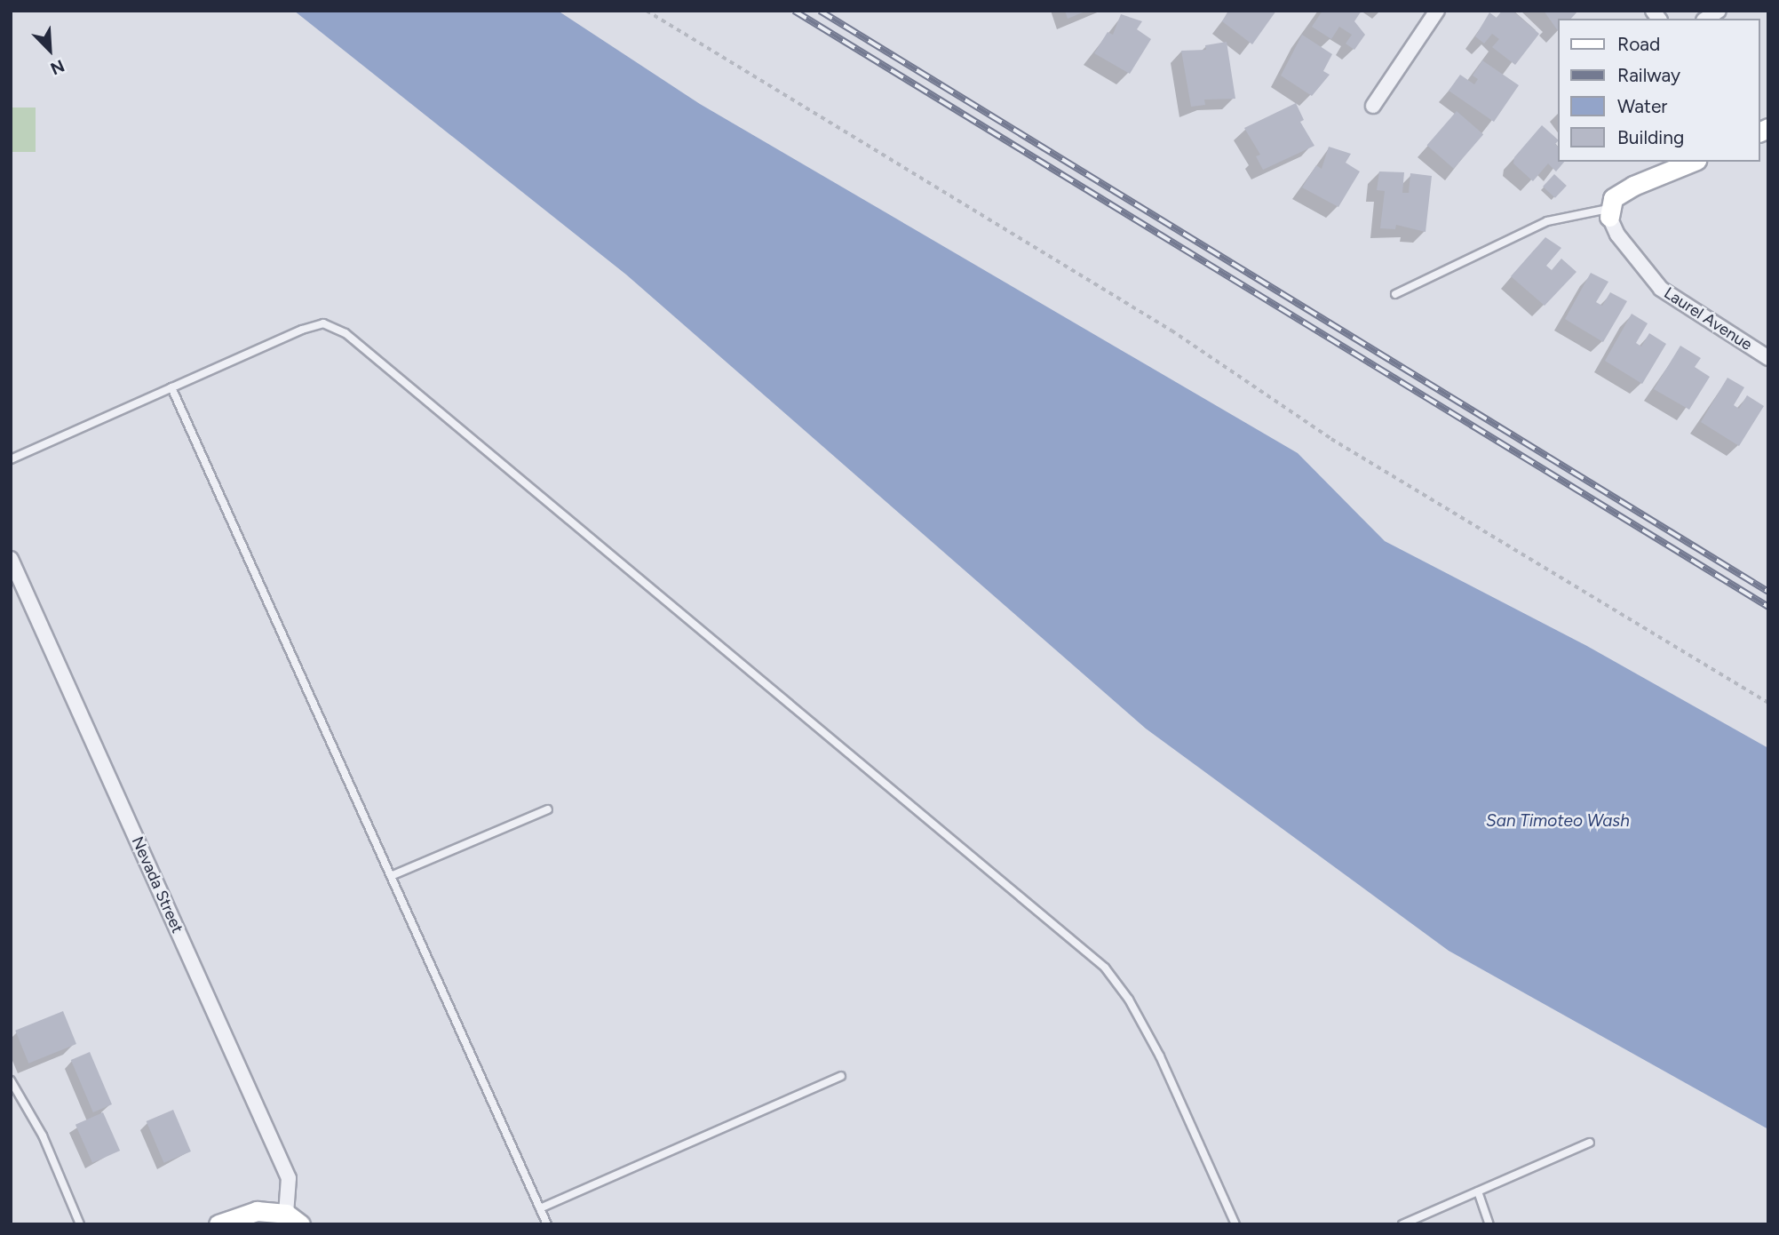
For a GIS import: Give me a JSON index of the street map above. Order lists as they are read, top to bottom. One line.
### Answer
{"streets":{"street":["Laurel Avenue","Nevada Street"]},"water":["San Timoteo Wash"],"legend":["Road","Railway","Water","Building"],"north":"bottom right"}
